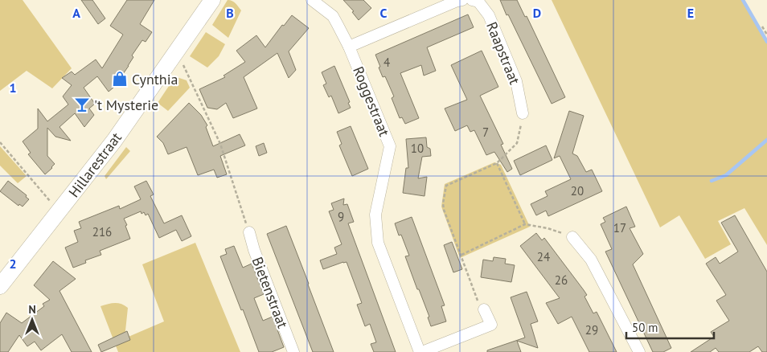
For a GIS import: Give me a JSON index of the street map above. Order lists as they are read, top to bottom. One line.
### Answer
{"streets":{"main road":["Hillarestraat"],"street":["Raapstraat","Roggestraat","Bietenstraat"]},"places":{"shop":["Cynthia"],"bar":["'t Mysterie"]},"house_numbers":["4","7","10","20","9","17","216","24","26","29"],"scale_bar":"50 m","north":"top","grid":{"columns":["A","B","C","D","E"],"rows":["1","2"]}}
